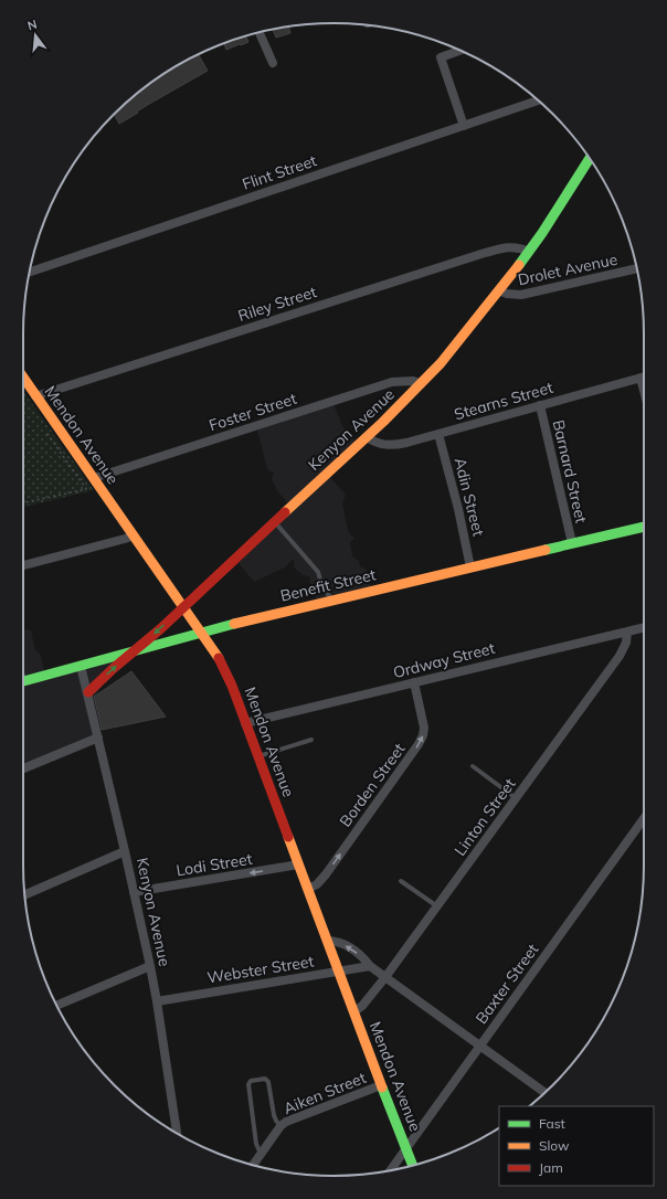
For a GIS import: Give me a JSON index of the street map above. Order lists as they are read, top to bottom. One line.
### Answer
{"streets":{"street":["Flint Street","Drolet Avenue","Riley Street","Stearns Street","Foster Street","Kenyon Avenue","Mendon Avenue","Barnard Street","Adin Street","Benefit Street","Ordway Street","Borden Street","Linton Street","Lodi Street","Webster Street","Baxter Street","Aiken Street"]},"crossings":[["Drolet Avenue","Kenyon Avenue"],["Riley Street","Kenyon Avenue"],["Riley Street","Mendon Avenue"],["Stearns Street","Kenyon Avenue"],["Stearns Street","Barnard Street"],["Stearns Street","Adin Street"],["Foster Street","Kenyon Avenue"],["Foster Street","Mendon Avenue"],["Kenyon Avenue","Mendon Avenue"],["Kenyon Avenue","Benefit Street"],["Kenyon Avenue","Lodi Street"],["Kenyon Avenue","Webster Street"],["Mendon Avenue","Benefit Street"],["Mendon Avenue","Ordway Street"],["Mendon Avenue","Borden Street"],["Mendon Avenue","Linton Street"],["Mendon Avenue","Lodi Street"],["Mendon Avenue","Webster Street"],["Mendon Avenue","Baxter Street"],["Mendon Avenue","Aiken Street"],["Barnard Street","Benefit Street"],["Adin Street","Benefit Street"],["Ordway Street","Borden Street"],["Ordway Street","Linton Street"],["Linton Street","Webster Street"],["Webster Street","Baxter Street"]],"one_way":["Borden Street","Lodi Street"],"legend":["Fast","Slow","Jam"],"north":"top"}
